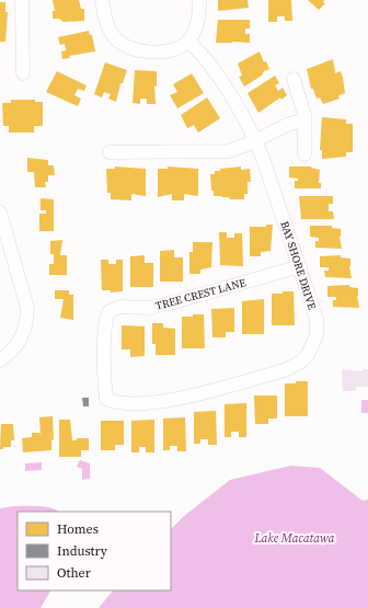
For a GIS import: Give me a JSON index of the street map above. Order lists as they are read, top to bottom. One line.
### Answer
{"streets":{"street":["BAY SHORE DRIVE","TREE CREST LANE"]},"crossings":[["BAY SHORE DRIVE","TREE CREST LANE"]],"water":["Lake Macatawa"],"legend":["Homes","Industry","Other"]}
